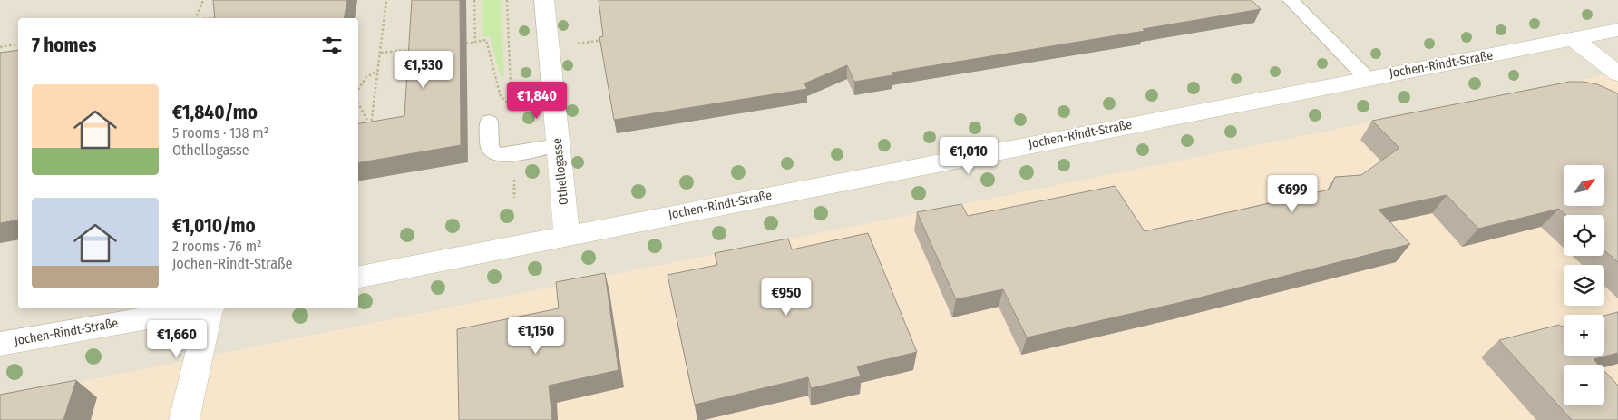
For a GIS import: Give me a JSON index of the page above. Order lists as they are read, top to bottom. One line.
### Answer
{"streets":{"street":["Jochen-Rindt-Straße","Othellogasse"]},"crossings":[["Jochen-Rindt-Straße","Othellogasse"]],"north":"top right","page":{"heading":"7 homes","price":["€1,530","€1,840","€1,010","€699","€950","€1,150","€1,660"],"list":[{"name":"€1,840/mo","note":"5 rooms · 138 m² · Othellogasse"},{"name":"€1,010/mo","note":"2 rooms · 76 m² · Jochen-Rindt-Straße"}],"map_buttons":["+","−"]}}
